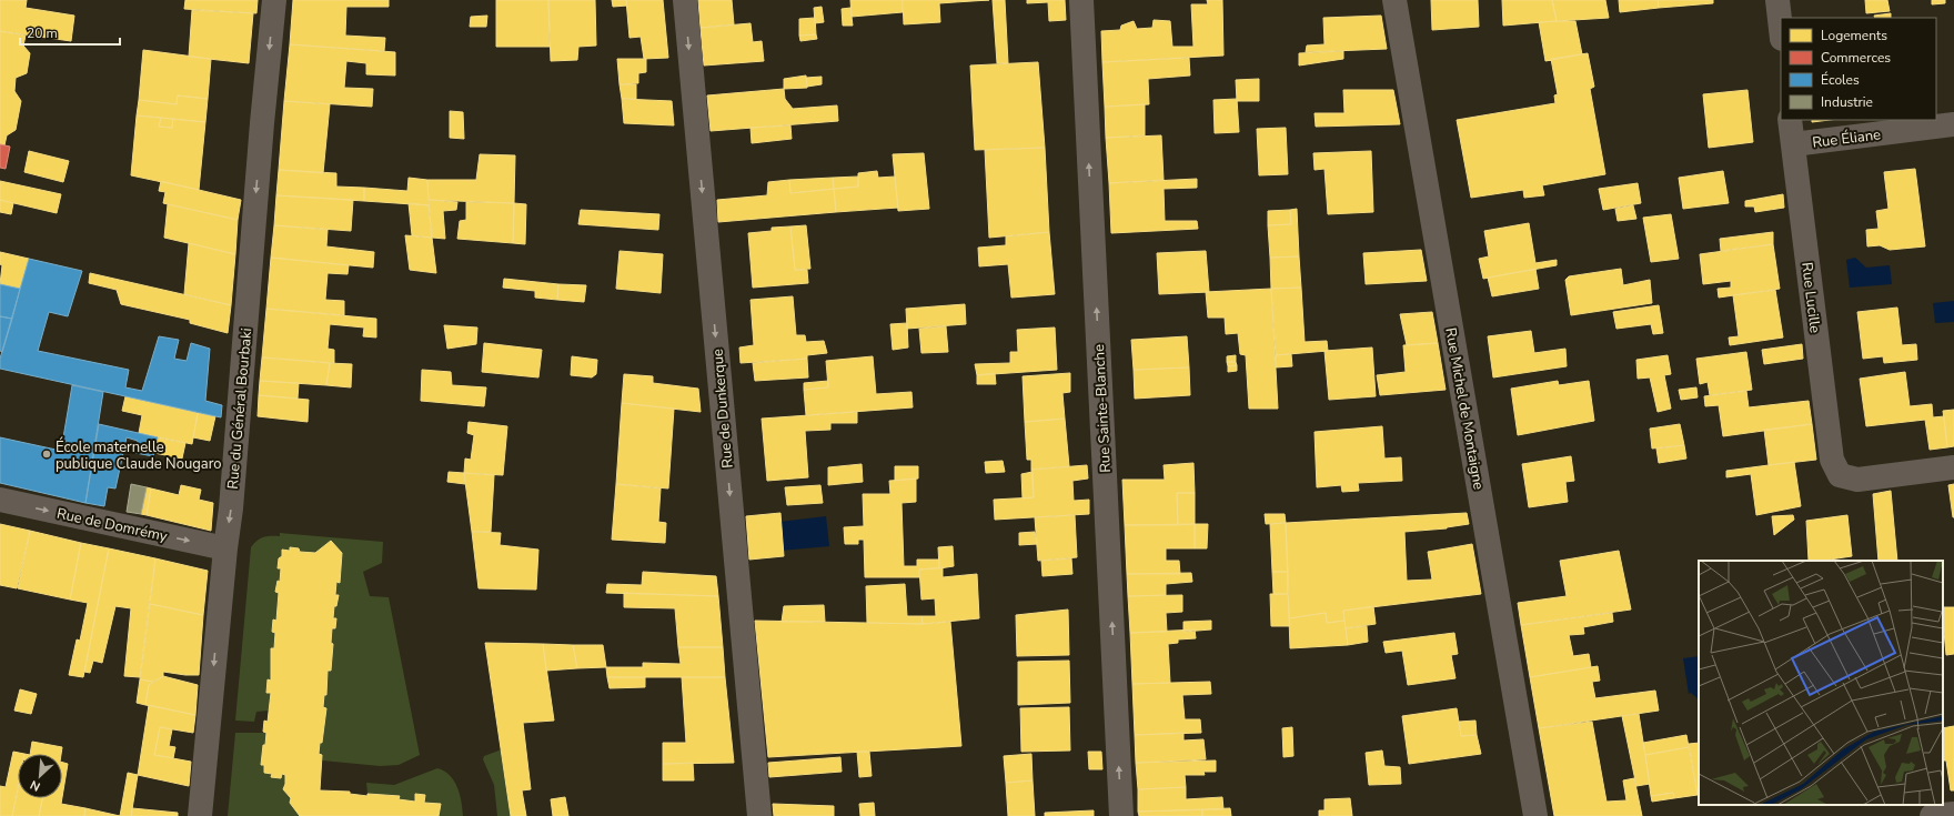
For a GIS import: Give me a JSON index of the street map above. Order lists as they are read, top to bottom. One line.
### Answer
{"streets":{"street":["Rue Éliane","Rue Lucille","Rue du Général Bourbaki","Rue de Dunkerque","Rue Sainte-Blanche","Rue Michel de Montaigne","Rue de Domrémy"]},"crossings":[["Rue Éliane","Rue Lucille"],["Rue du Général Bourbaki","Rue de Domrémy"]],"one_way":["Rue du Général Bourbaki","Rue de Dunkerque","Rue Sainte-Blanche","Rue de Domrémy"],"places":["École maternelle publique Claude Nougaro"],"legend":["Logements","Commerces","Écoles","Industrie"],"scale_bar":"20 m","north":"bottom left"}
